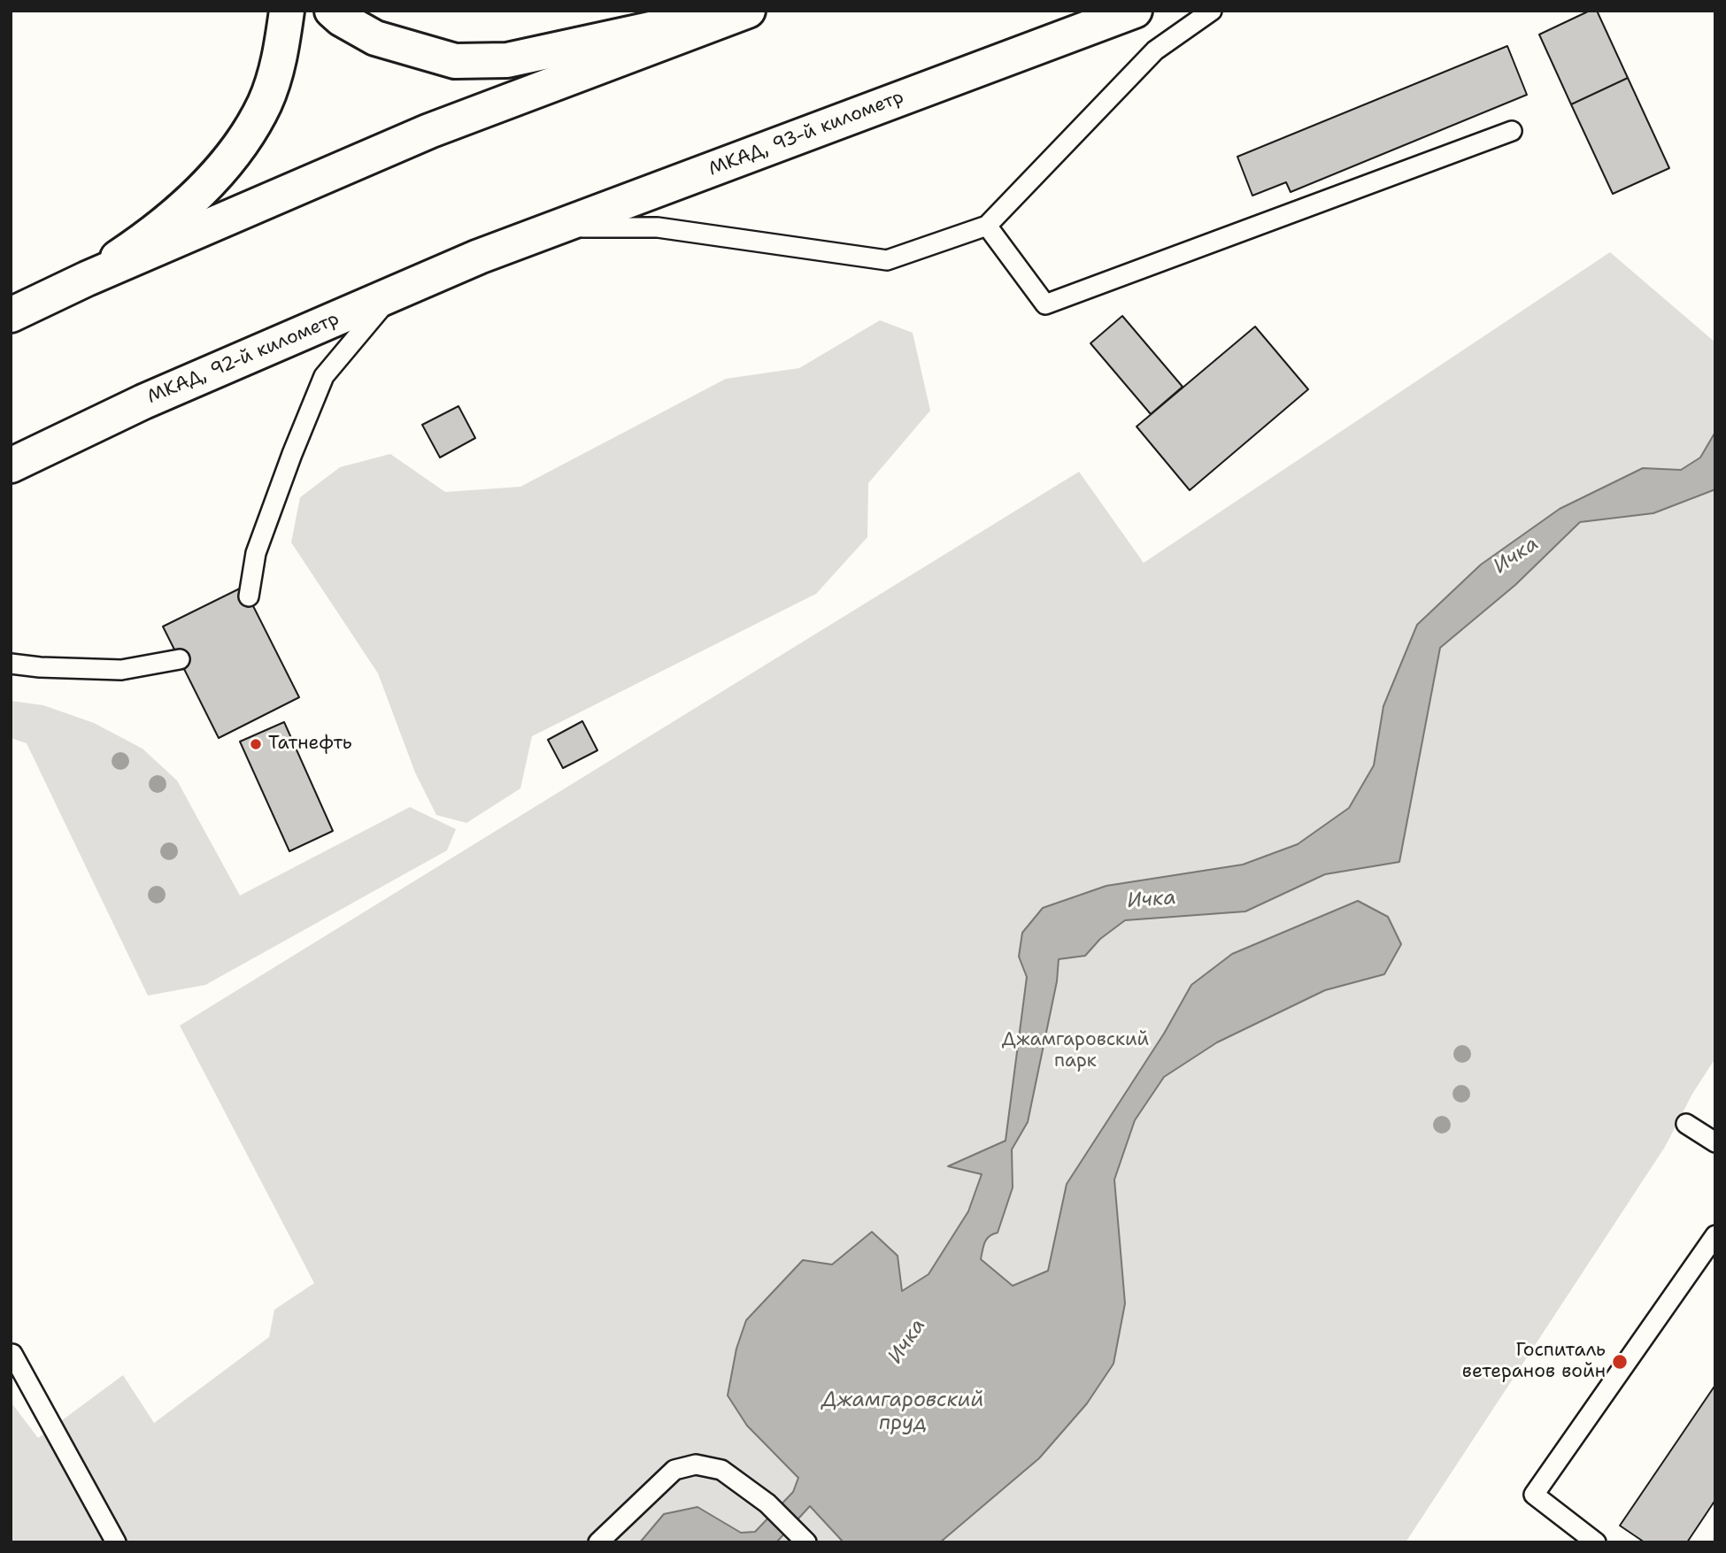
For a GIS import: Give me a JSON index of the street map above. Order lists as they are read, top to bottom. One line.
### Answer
{"streets":{"main road":["МКАД, 93-й километр","МКАД, 92-й километр"]},"crossings":[["МКАД, 93-й километр","МКАД, 92-й километр"]],"water":["Ичка","Джамгаровский пруд"],"parks":["Джамгаровский парк"],"places":["Татнефть","Госпиталь ветеранов войн"]}
